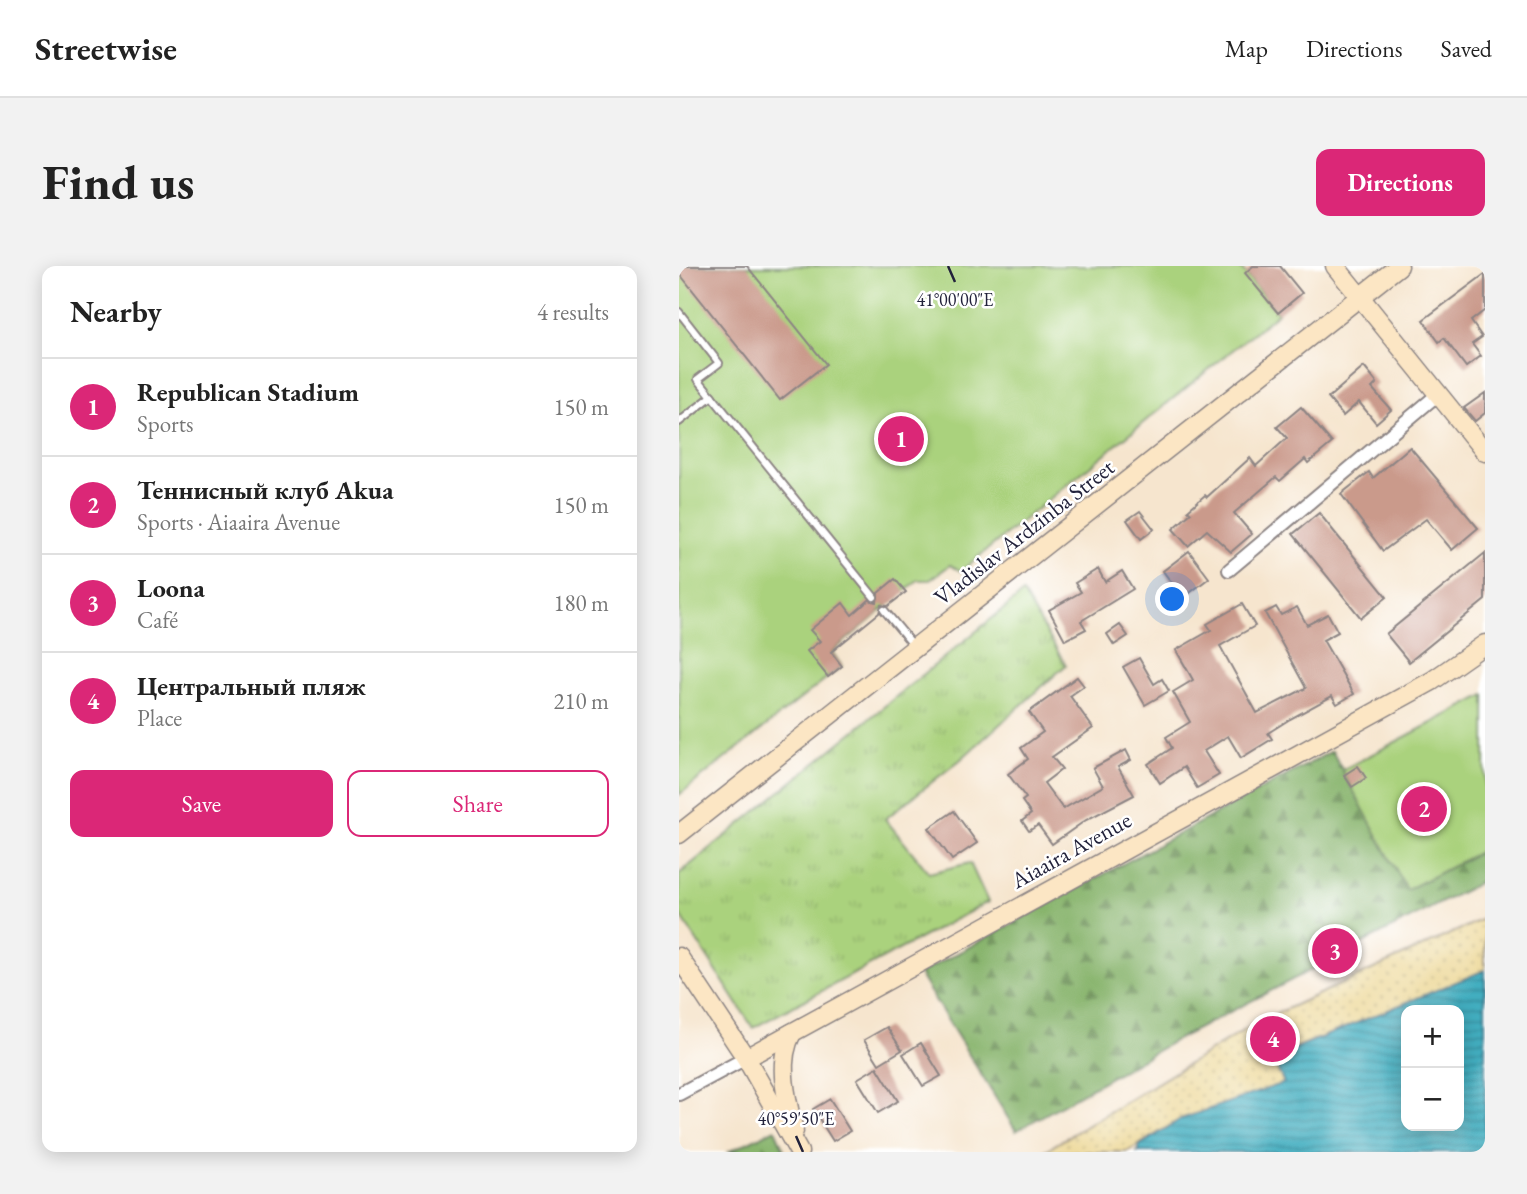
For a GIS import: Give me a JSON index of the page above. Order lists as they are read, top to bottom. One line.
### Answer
{"streets":{"main road":["Vladislav Ardzinba Street","Aiaaira Avenue"]},"page":{"header":"Streetwise","nav":["Map","Directions","Saved"],"buttons":["Directions",["Save","Share"]],"title":"Find us","heading":["Nearby","4 results"],"list":[{"mark":"1","name":"Republican Stadium","note":"Sports","value":"150 m"},{"mark":"2","name":"Теннисный клуб Akua","note":"Sports · Aiaaira Avenue","value":"150 m"},{"mark":"3","name":"Loona","note":"Café","value":"180 m"},{"mark":"4","name":"Центральный пляж","note":"Place","value":"210 m"}],"pins":["1","2","3","4"],"map_buttons":["+","−"]},"coordinates":["41°00'00\"E","40°59'50\"E"]}
